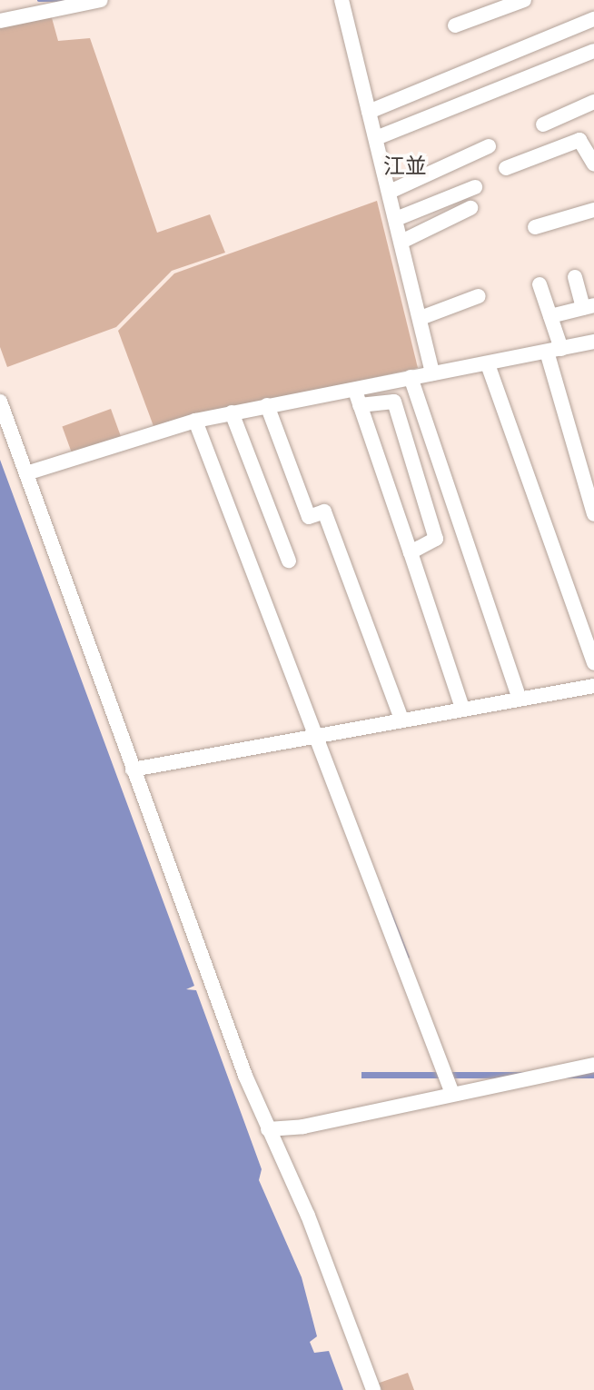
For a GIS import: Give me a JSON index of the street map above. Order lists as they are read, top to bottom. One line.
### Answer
{"districts":["江並"]}
